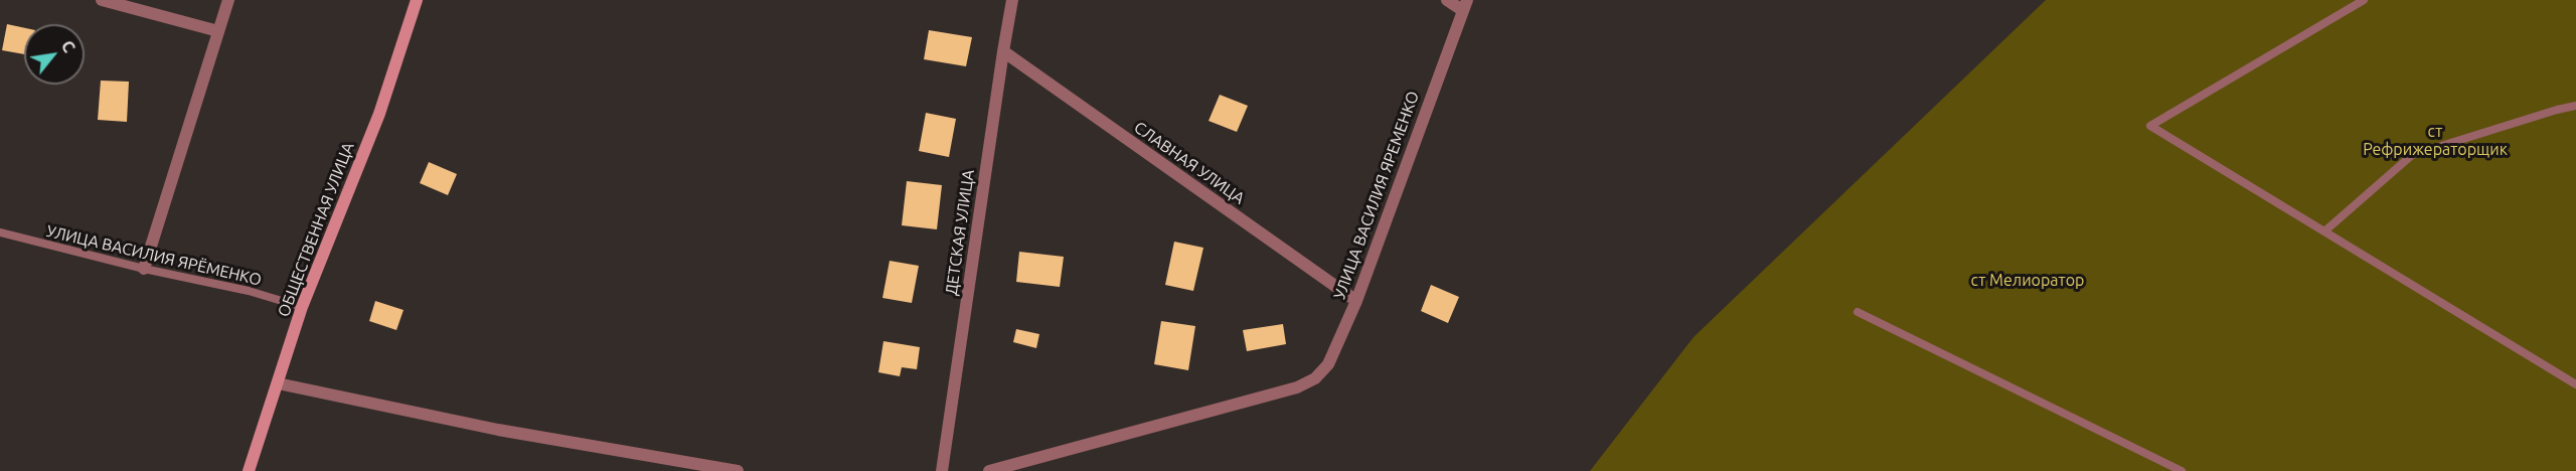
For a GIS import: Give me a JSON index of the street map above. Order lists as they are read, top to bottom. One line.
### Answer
{"streets":{"main road":["ОБЩЕСТВЕННАЯ УЛИЦА"],"street":["СЛАВНАЯ УЛИЦА","УЛИЦА ВАСИЛИЯ ЯРЕМЕНКО","ДЕТСКАЯ УЛИЦА"],"lane":["УЛИЦА ВАСИЛИЯ ЯРЁМЕНКО"]},"crossings":[["СЛАВНАЯ УЛИЦА","УЛИЦА ВАСИЛИЯ ЯРЕМЕНКО"],["СЛАВНАЯ УЛИЦА","ДЕТСКАЯ УЛИЦА"],["ОБЩЕСТВЕННАЯ УЛИЦА","УЛИЦА ВАСИЛИЯ ЯРЁМЕНКО"]],"parks":["ст Рефрижераторщик","ст Мелиоратор"],"north":"top right"}
